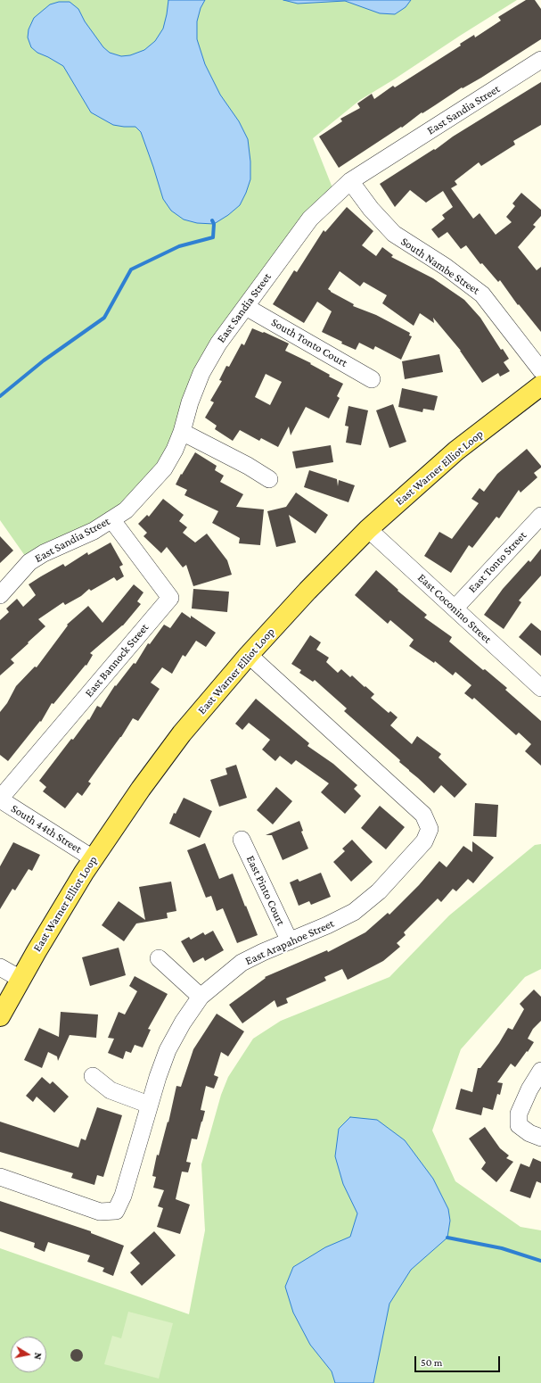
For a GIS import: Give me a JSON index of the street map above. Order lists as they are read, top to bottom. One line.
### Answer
{"streets":{"main road":["East Warner Elliot Loop"],"street":["East Sandia Street","South Nambe Street","South Tonto Court","East Tonto Street","East Coconino Street","East Bannock Street","South 44th Street","East Pinto Court","East Arapahoe Street"]},"crossings":[["East Sandia Street","South Nambe Street"],["East Sandia Street","South Tonto Court"],["East Sandia Street","East Bannock Street"],["East Warner Elliot Loop","East Coconino Street"],["East Warner Elliot Loop","South 44th Street"],["East Warner Elliot Loop","East Arapahoe Street"],["East Tonto Street","East Coconino Street"],["East Bannock Street","South 44th Street"],["East Pinto Court","East Arapahoe Street"]],"scale_bar":"50 m","north":"right"}
